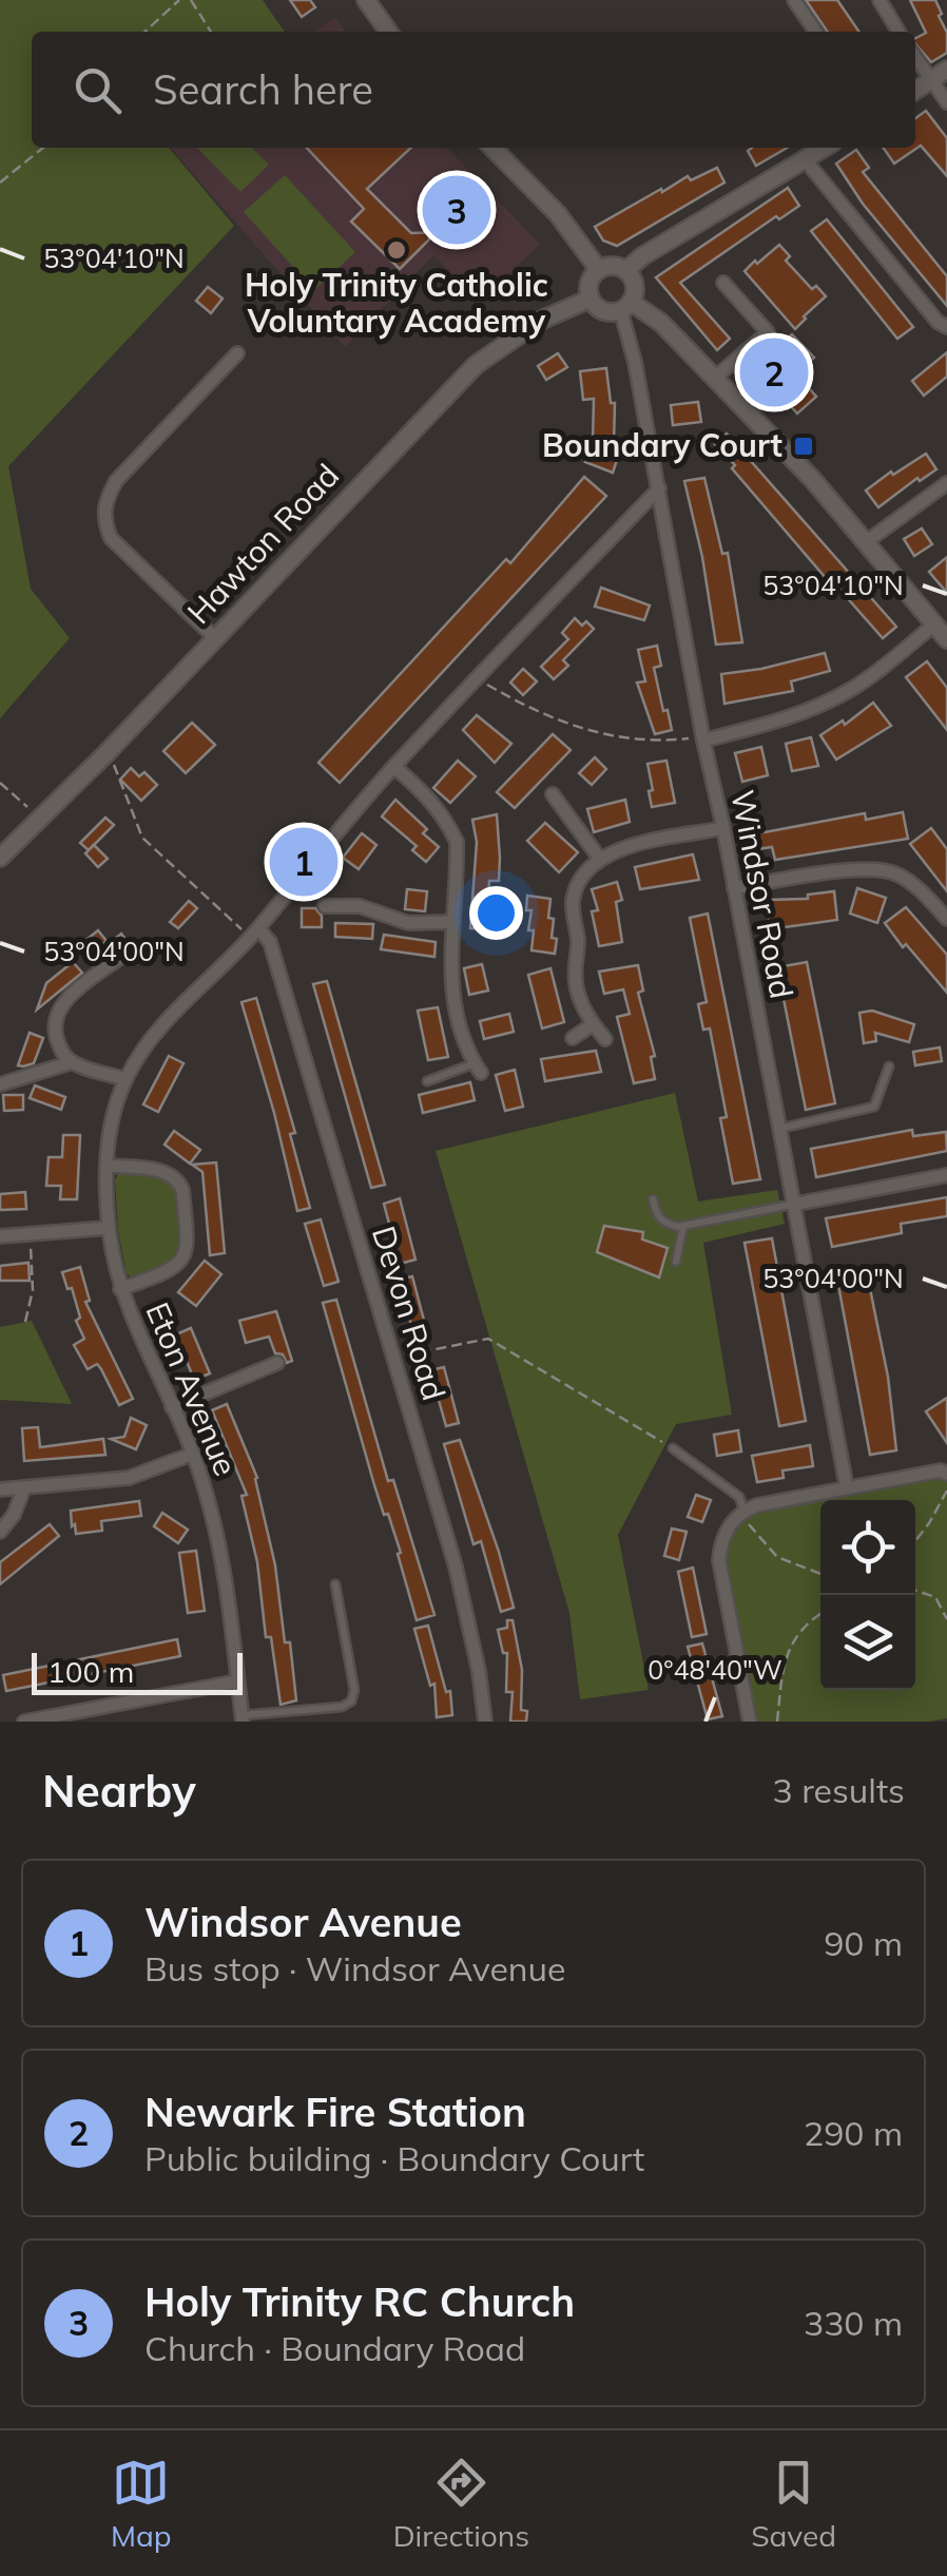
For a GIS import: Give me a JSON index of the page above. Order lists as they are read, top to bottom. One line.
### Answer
{"streets":{"street":["Hawton Road","Windsor Road","Devon Road","Eton Avenue"]},"crossings":[["Hawton Road","Windsor Road"],["Windsor Road","Eton Avenue"],["Devon Road","Eton Avenue"]],"places":{"other":["Holy Trinity Catholic Voluntary Academy"],"transit":["Boundary Court"]},"scale_bar":"100 m","page":{"search":"Search here","pins":["3","2","1"],"scale":"100 m","heading":["Nearby","3 results"],"list":[{"mark":"1","name":"Windsor Avenue","note":"Bus stop · Windsor Avenue","value":"90 m"},{"mark":"2","name":"Newark Fire Station","note":"Public building · Boundary Court","value":"290 m"},{"mark":"3","name":"Holy Trinity RC Church","note":"Church · Boundary Road","value":"330 m"}],"nav":["Map","Directions","Saved"]},"coordinates":["53°04'10\"N","53°04'00\"N","0°48'40\"W"]}
